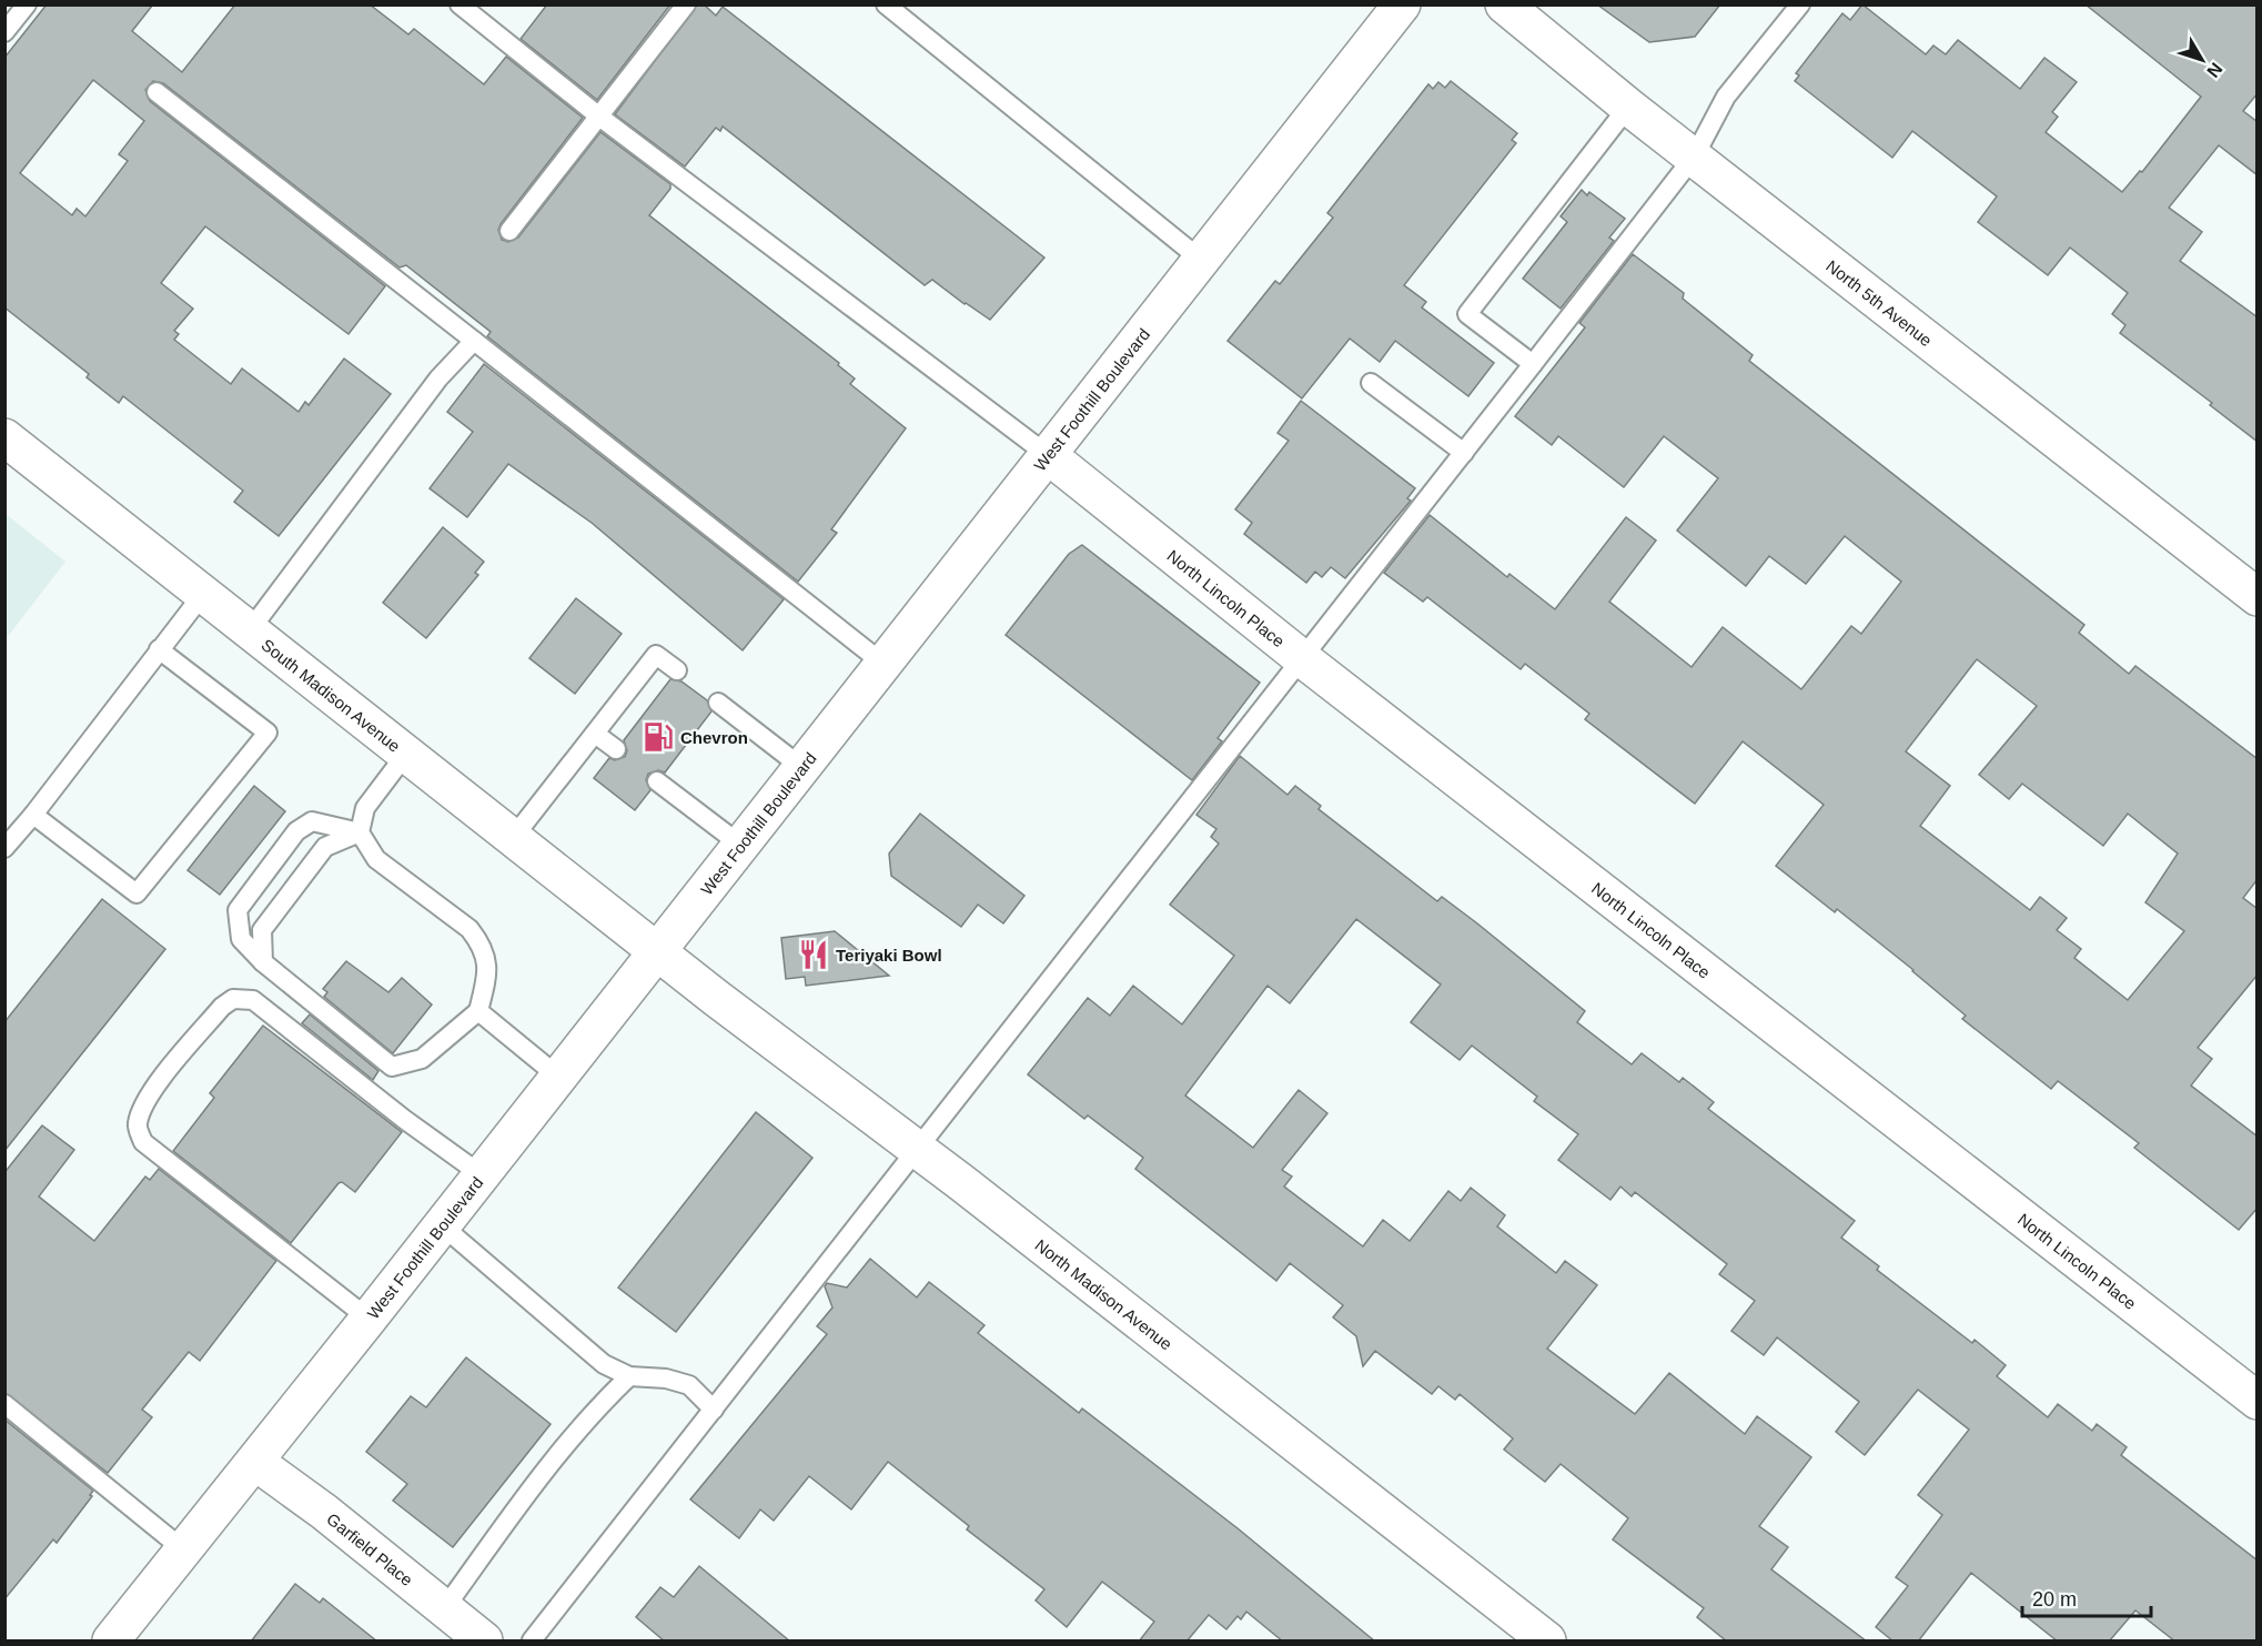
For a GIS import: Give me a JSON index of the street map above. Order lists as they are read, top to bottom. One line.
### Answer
{"streets":{"street":["North 5th Avenue","West Foothill Boulevard","North Lincoln Place","South Madison Avenue","North Madison Avenue","Garfield Place"]},"crossings":[["West Foothill Boulevard","North Lincoln Place"],["West Foothill Boulevard","South Madison Avenue"],["West Foothill Boulevard","North Madison Avenue"],["West Foothill Boulevard","Garfield Place"],["South Madison Avenue","North Madison Avenue"]],"places":{"fuel station":["Chevron"],"restaurant":["Teriyaki Bowl"]},"scale_bar":"20 m","north":"bottom right"}
